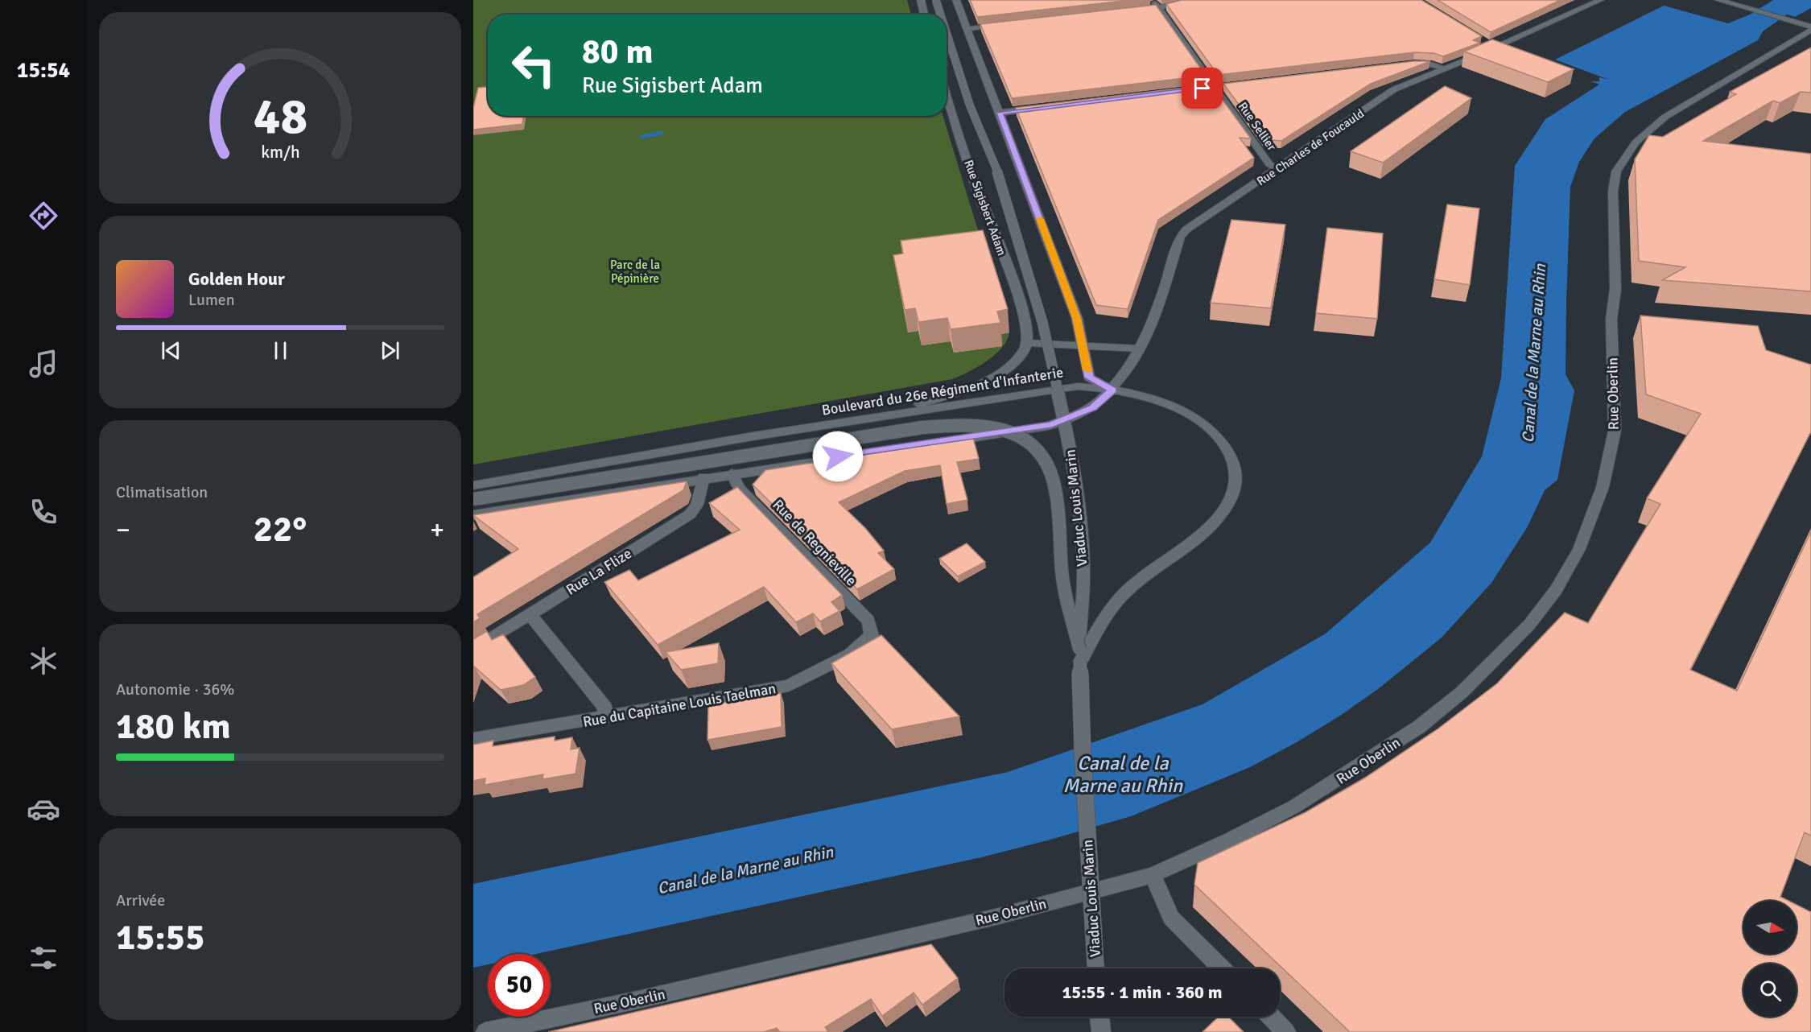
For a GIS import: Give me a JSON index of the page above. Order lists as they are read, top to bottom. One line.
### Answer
{"streets":{"main road":["Rue Sellier","Rue Charles de Foucauld","Rue Sigisbert Adam","Boulevard du 26e Régiment d'Infanterie","Rue Oberlin","Viaduc Louis Marin","Rue de Regnieville","Rue La Flize","Rue du Capitaine Louis Taelman"]},"crossings":[["Rue Sellier","Rue Charles de Foucauld"],["Rue Charles de Foucauld","Boulevard du 26e Régiment d'Infanterie"],["Rue de Regnieville","Rue du Capitaine Louis Taelman"]],"water":["Canal de la Marne au Rhin"],"parks":["Parc de la Pépinière"],"north":"right","page":{"tabs":"15:54","turn":["80 m","Rue Sigisbert Adam"],"song":["Golden Hour","Lumen"],"tile":["Climatisation",["Autonomie · 36%","180 km"],["Arrivée","15:55"]],"heat":["−","22°","+"],"limit":"50","trip":"15:55 · 1 min · 360 m","gauge":["48","km/h"]}}
